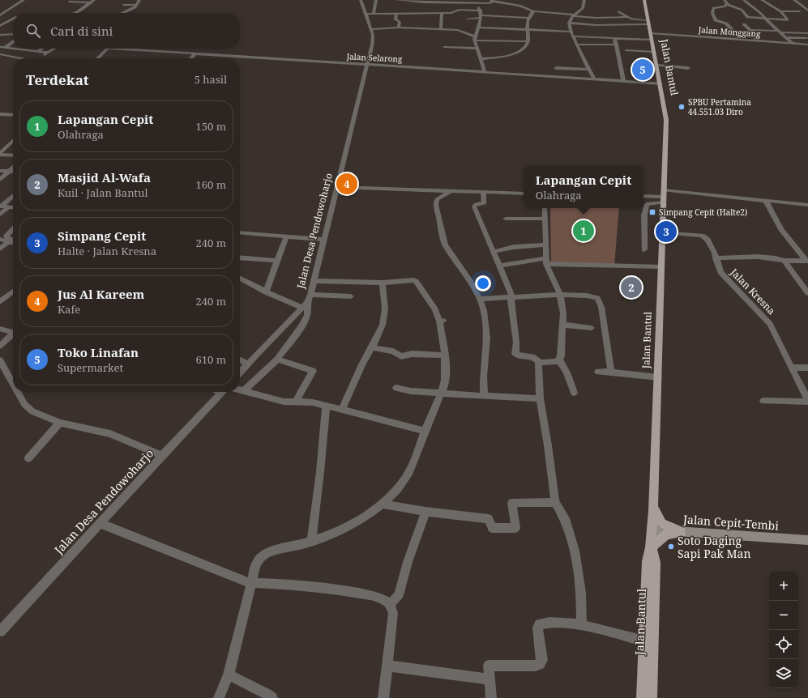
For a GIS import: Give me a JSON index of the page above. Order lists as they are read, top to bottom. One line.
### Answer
{"streets":{"main road":["Jalan Bantul","Jalan Cepit-Tembi"],"street":["Jalan Monggang","Jalan Selarong","Jalan Desa Pendowoharjo","Jalan Kresna"]},"crossings":[["Jalan Monggang","Jalan Bantul"],["Jalan Selarong","Jalan Bantul"],["Jalan Selarong","Jalan Desa Pendowoharjo"],["Jalan Bantul","Jalan Kresna"],["Jalan Bantul","Jalan Cepit-Tembi"]],"places":{"other":["SPBU Pertamina 44.551.03 Diro","Soto Daging Sapi Pak Man"],"transit":["Simpang Cepit (Halte2)"]},"page":{"search":"Cari di sini","pins":["5","4","1","3","2"],"heading":["Terdekat","5 hasil"],"list":[{"mark":"1","name":"Lapangan Cepit","note":"Olahraga","value":"150 m"},{"mark":"2","name":"Masjid Al-Wafa","note":"Kuil · Jalan Bantul","value":"160 m"},{"mark":"3","name":"Simpang Cepit","note":"Halte · Jalan Kresna","value":"240 m"},{"mark":"4","name":"Jus Al Kareem","note":"Kafe","value":"240 m"},{"mark":"5","name":"Toko Linafan","note":"Supermarket","value":"610 m"}],"popup":["Lapangan Cepit","Olahraga"],"map_buttons":["+","−"]}}
